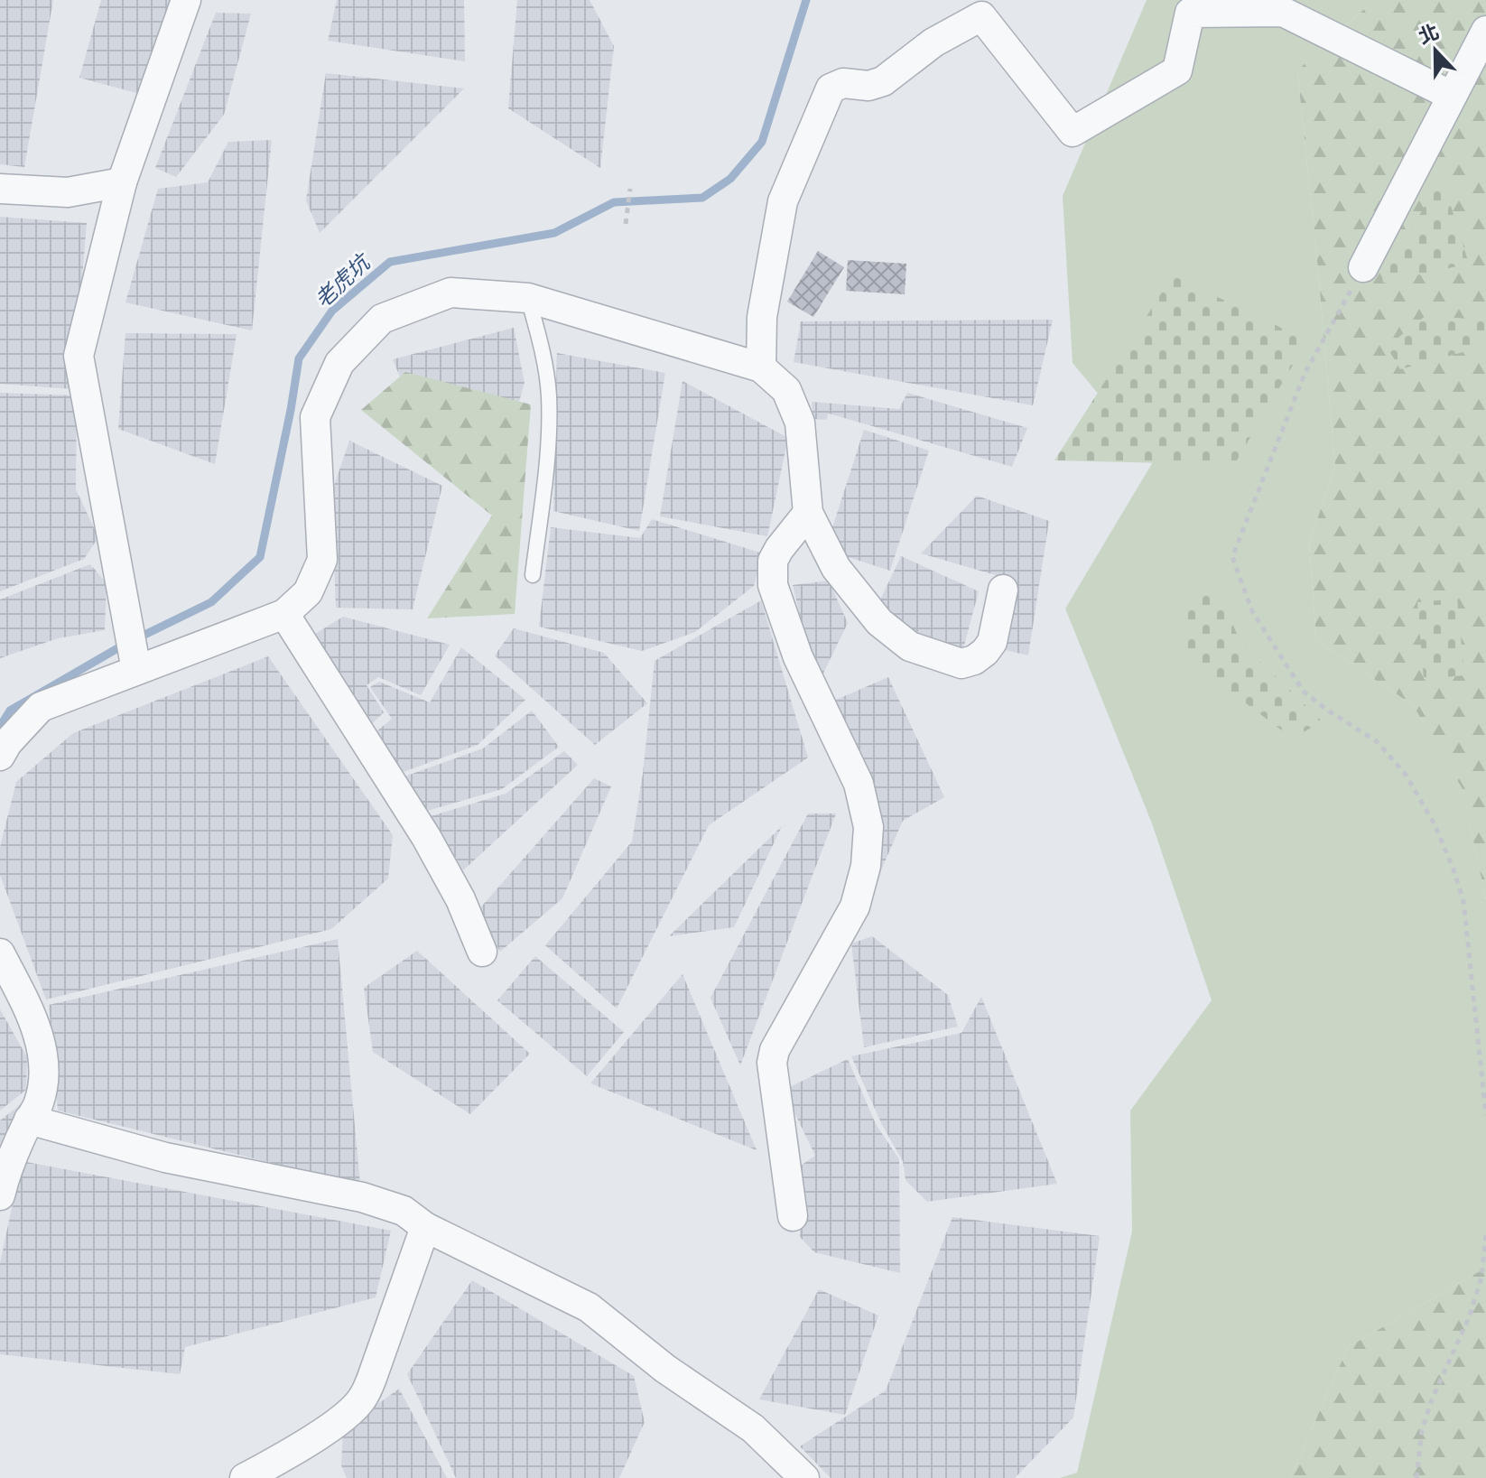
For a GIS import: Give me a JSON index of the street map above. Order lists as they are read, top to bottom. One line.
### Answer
{"water":["老虎坑"],"north":"top"}
